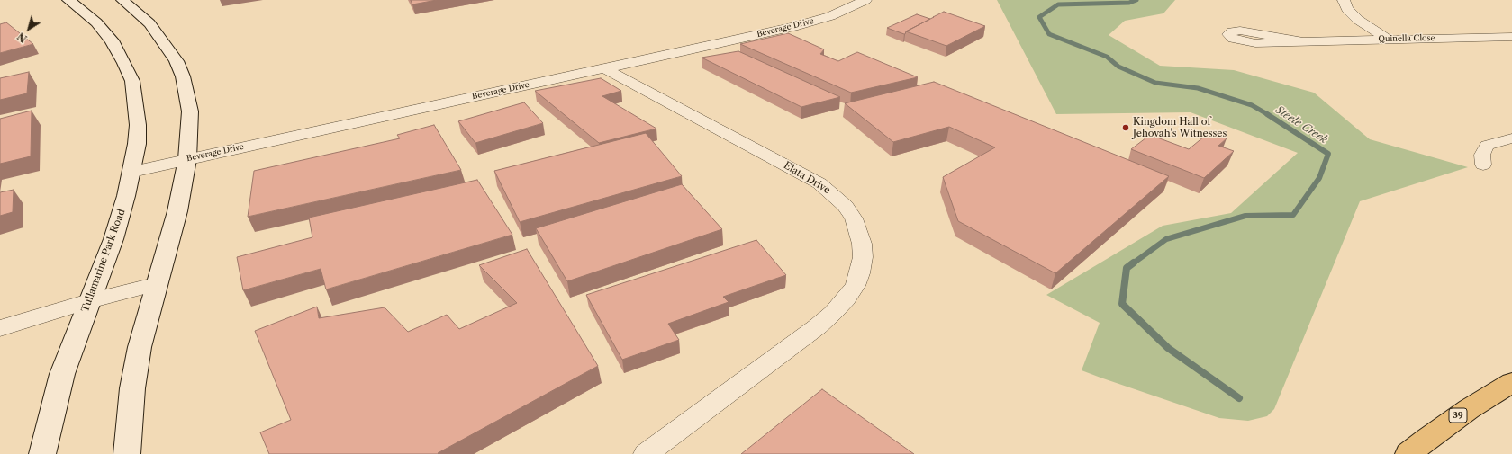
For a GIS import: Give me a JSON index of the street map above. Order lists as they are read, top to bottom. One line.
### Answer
{"streets":{"main road":["39"],"street":["Beverage Drive","Quinella Close","Elata Drive","Tullamarine Park Road"]},"crossings":[["Beverage Drive","Elata Drive"],["Beverage Drive","Tullamarine Park Road"]],"water":["Steele Creek"],"places":["Kingdom Hall of Jehovah's Witnesses"],"north":"bottom left"}
